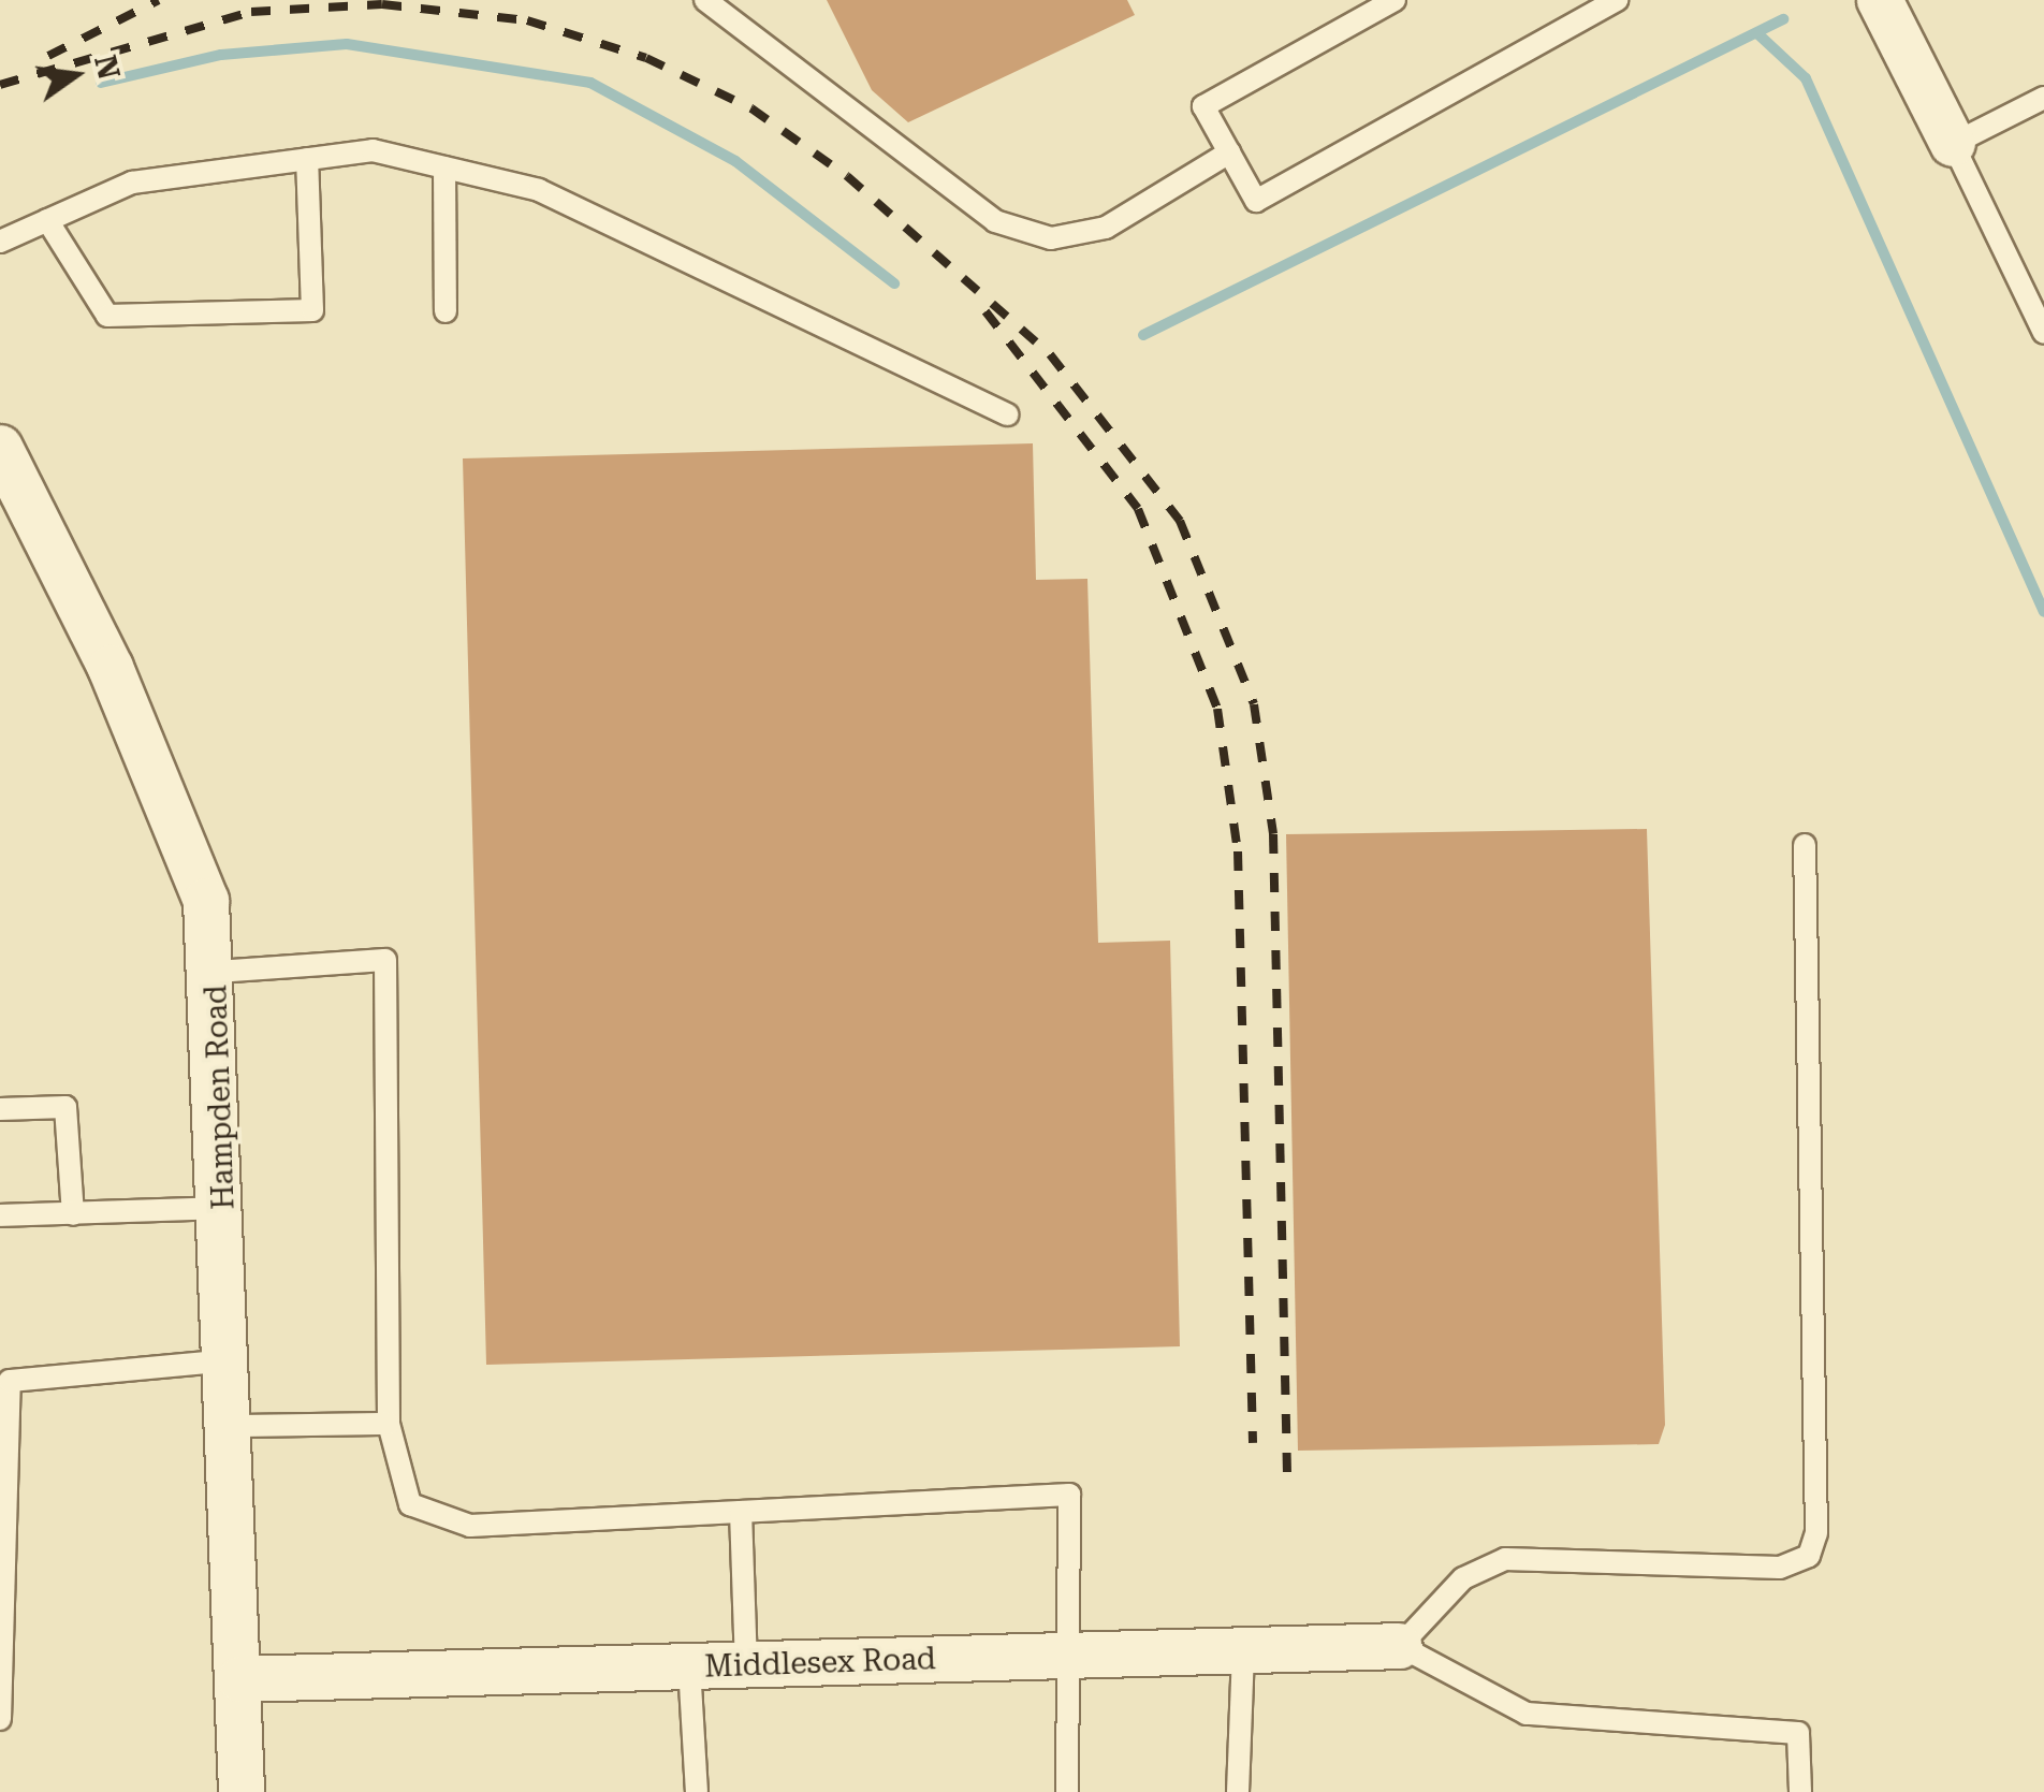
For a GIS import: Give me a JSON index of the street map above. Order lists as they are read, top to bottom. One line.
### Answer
{"streets":{"street":["Hampden Road","Middlesex Road"]},"crossings":[["Hampden Road","Middlesex Road"]],"north":"right"}
